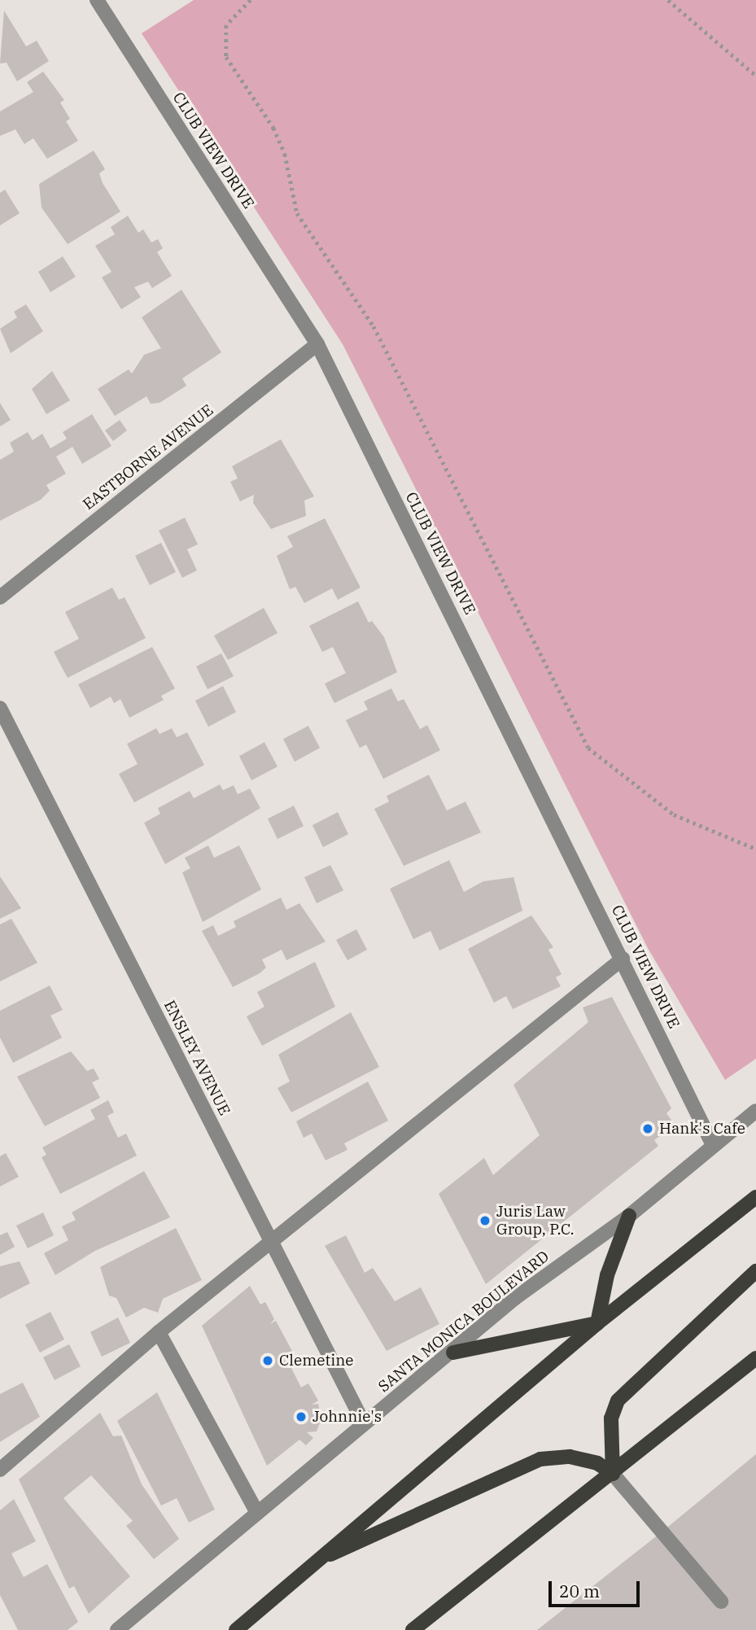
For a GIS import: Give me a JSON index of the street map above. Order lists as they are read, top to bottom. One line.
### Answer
{"streets":{"street":["CLUB VIEW DRIVE","EASTBORNE AVENUE","ENSLEY AVENUE","SANTA MONICA BOULEVARD"]},"crossings":[["CLUB VIEW DRIVE","EASTBORNE AVENUE"],["CLUB VIEW DRIVE","SANTA MONICA BOULEVARD"],["ENSLEY AVENUE","SANTA MONICA BOULEVARD"]],"places":["Hank's Cafe","Juris Law Group, P.C.","Clemetine","Johnnie's"],"scale_bar":"20 m"}
